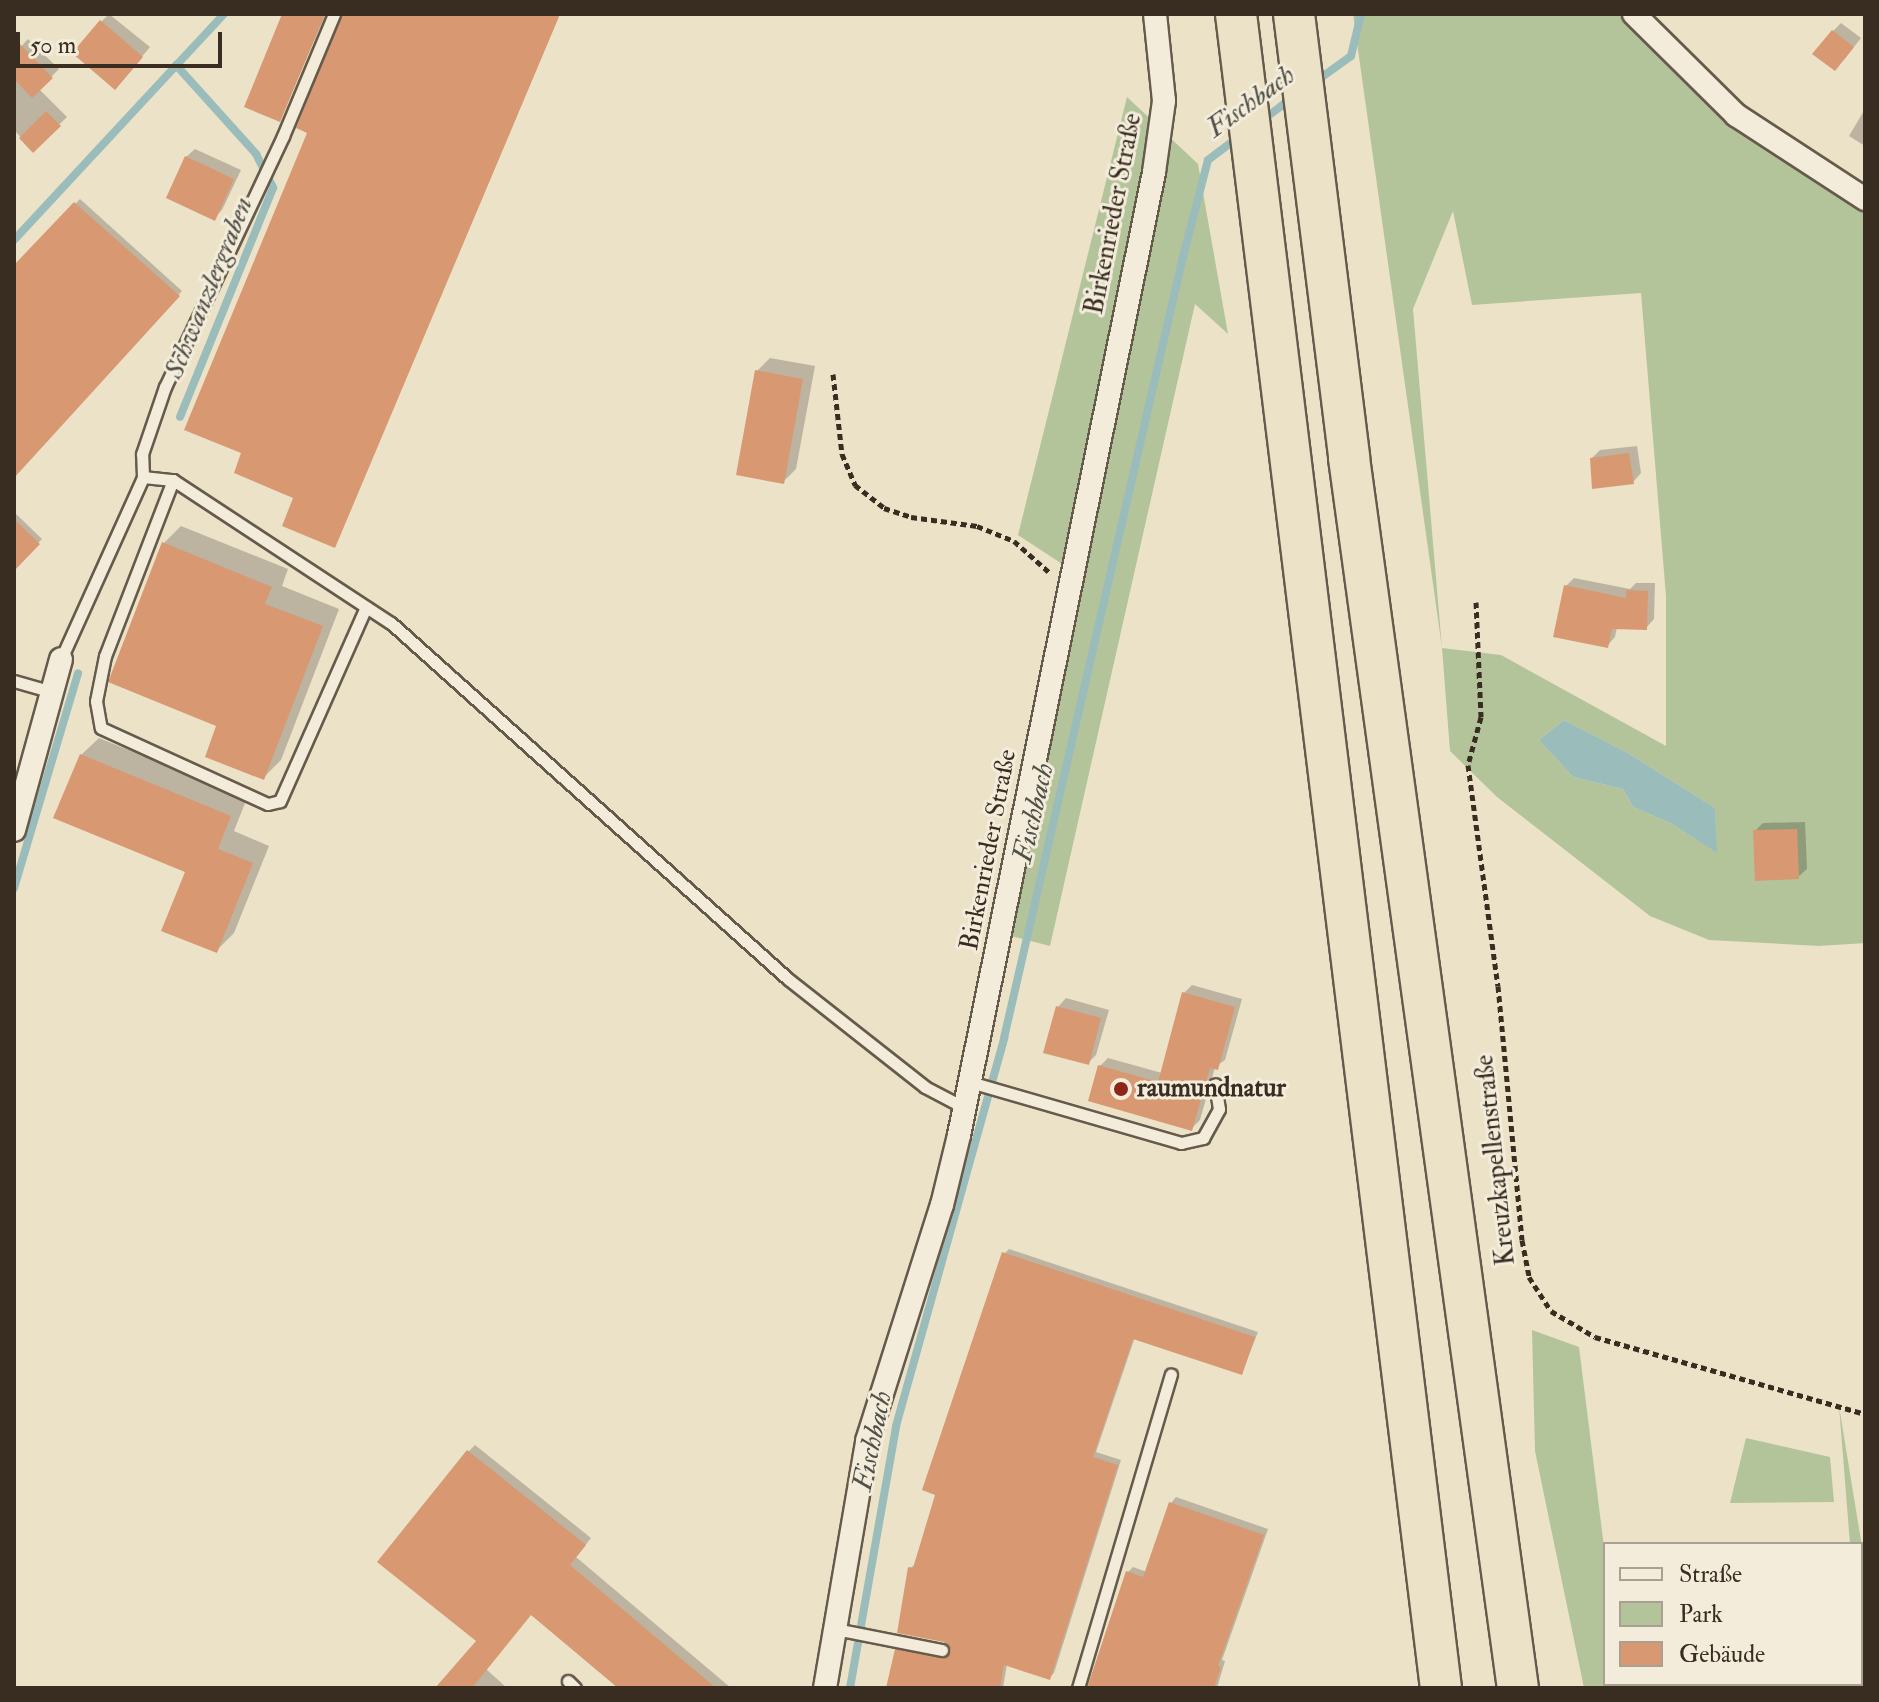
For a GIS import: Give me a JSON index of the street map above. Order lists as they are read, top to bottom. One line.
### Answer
{"streets":{"street":["Birkenrieder Straße"],"path":["Kreuzkapellenstraße"]},"water":["Fischbach","Schwanzlergraben"],"places":["raumundnatur"],"legend":["Straße","Park","Gebäude"],"scale_bar":"50 m"}
